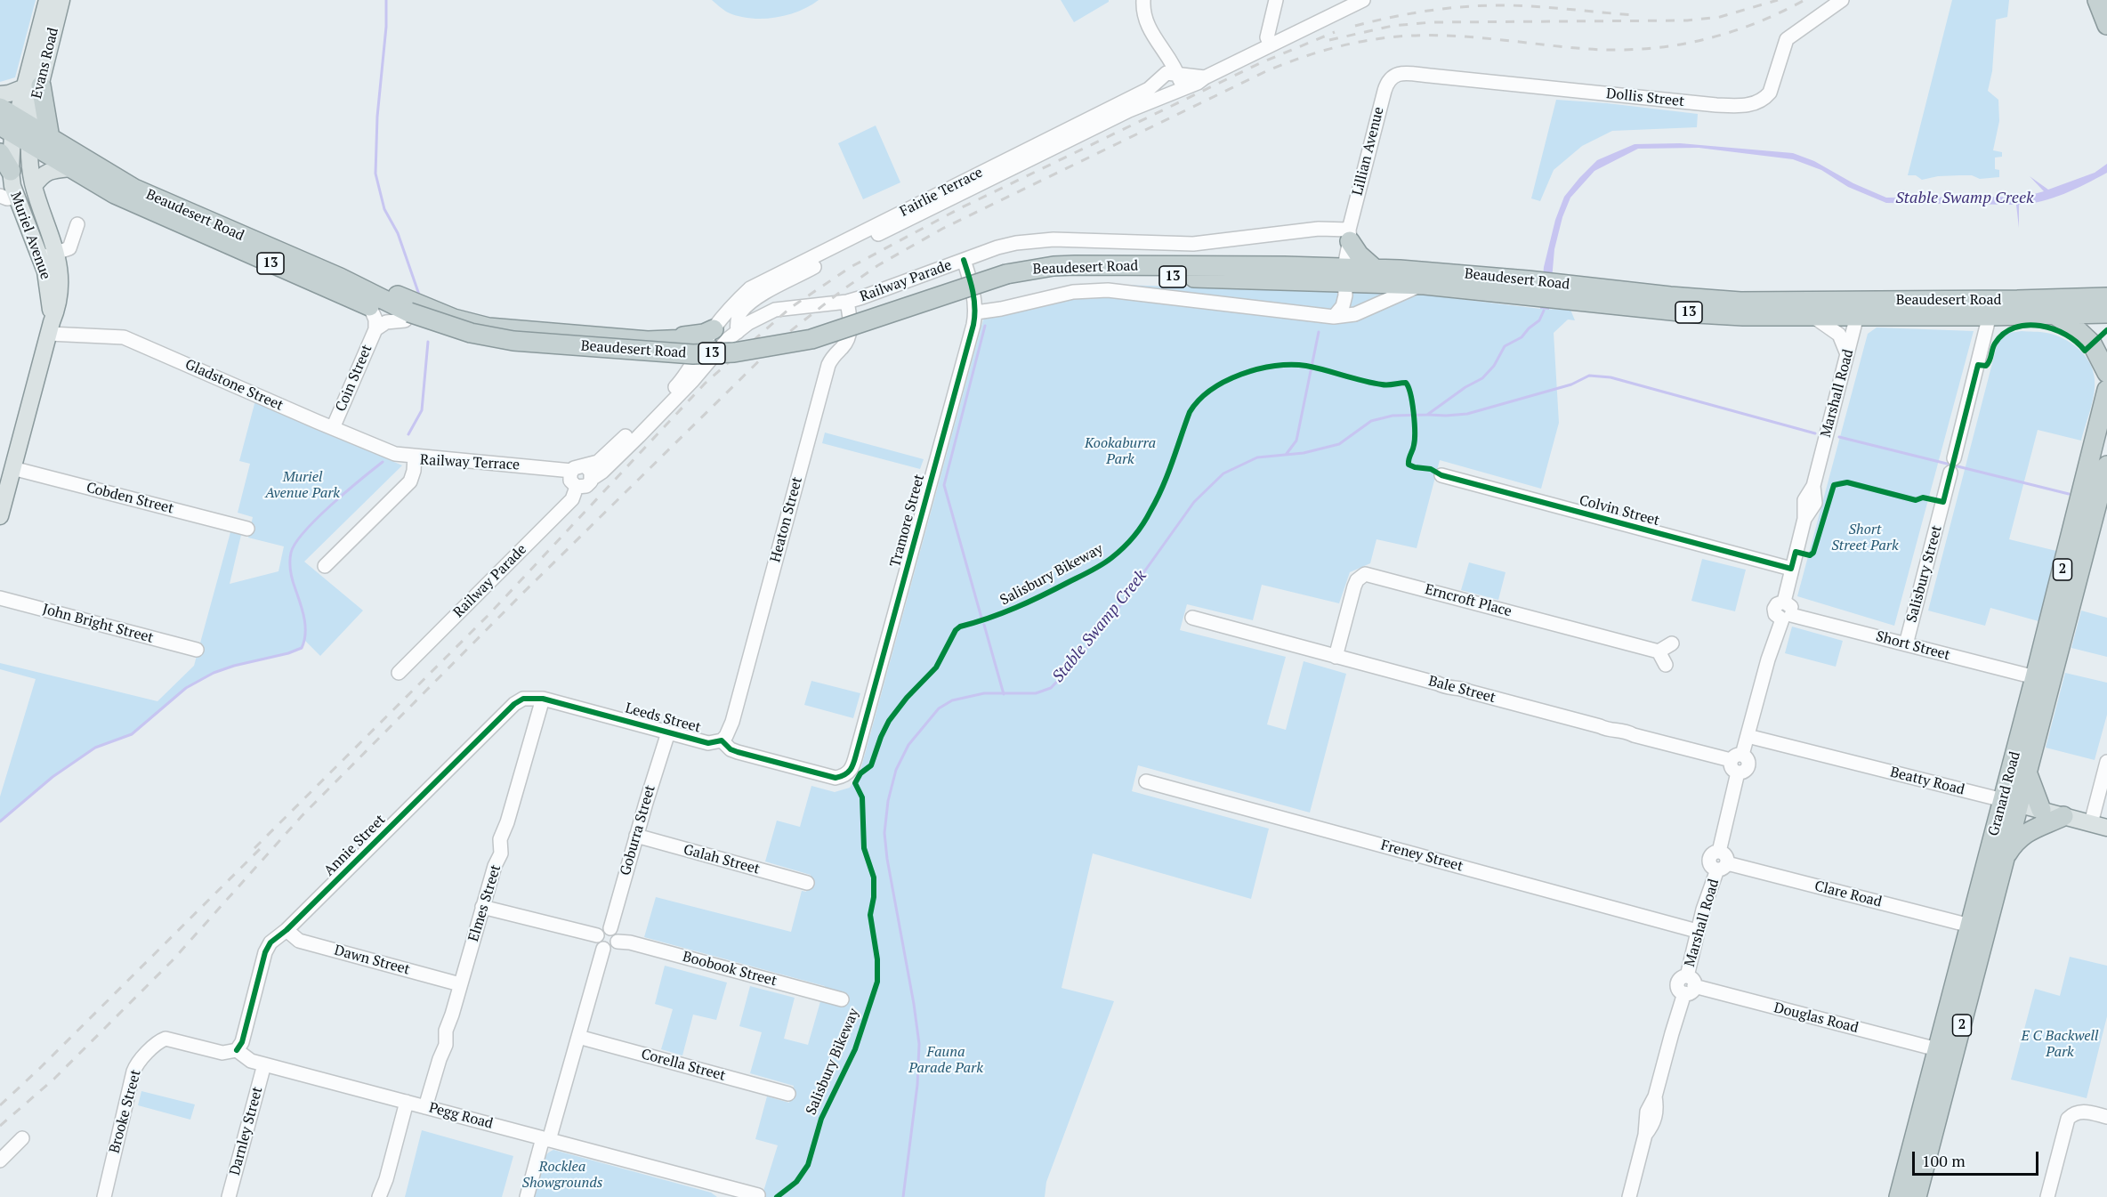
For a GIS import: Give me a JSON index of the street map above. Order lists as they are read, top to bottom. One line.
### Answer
{"streets":{"highway":["Beaudesert Road","13","2","Granard Road"],"main road":["Evans Road","Muriel Avenue","Beatty Road"],"street":["Dollis Street","Lillian Avenue","Fairlie Terrace","Railway Parade","Coin Street","Gladstone Street","Marshall Road","Railway Terrace","Cobden Street","Colvin Street","Heaton Street","Tramore Street","Salisbury Street","Erncroft Place","John Bright Street","Short Street","Bale Street","Leeds Street","Goburra Street","Annie Street","Freney Street","Galah Street","Clare Road","Elmes Street","Dawn Street","Boobook Street","Douglas Road","Corella Street","Brooke Street","Pegg Road","Darnley Street"],"cycle path":["Salisbury Bikeway"]},"crossings":[["Evans Road","Beaudesert Road"],["Evans Road","Muriel Avenue"],["Dollis Street","Lillian Avenue"],["Lillian Avenue","Beaudesert Road"],["Lillian Avenue","Railway Parade"],["Fairlie Terrace","Railway Parade"],["Beaudesert Road","Muriel Avenue"],["Beaudesert Road","Coin Street"],["Beaudesert Road","Marshall Road"],["Beaudesert Road","Tramore Street"],["Muriel Avenue","Gladstone Street"],["Muriel Avenue","Cobden Street"],["Railway Parade","Railway Terrace"],["Railway Parade","Heaton Street"],["Railway Parade","Tramore Street"],["Coin Street","Gladstone Street"],["Gladstone Street","Railway Terrace"],["Marshall Road","Colvin Street"],["Marshall Road","Short Street"],["Marshall Road","Bale Street"],["Marshall Road","Freney Street"],["Marshall Road","Clare Road"],["Marshall Road","Douglas Road"],["Heaton Street","Leeds Street"],["Tramore Street","Leeds Street"],["Salisbury Street","Short Street"],["Erncroft Place","Bale Street"],["Short Street","Granard Road"],["Leeds Street","Goburra Street"],["Leeds Street","Annie Street"],["Leeds Street","Elmes Street"],["Beatty Road","Granard Road"],["Granard Road","Clare Road"],["Granard Road","Douglas Road"],["Goburra Street","Galah Street"],["Goburra Street","Boobook Street"],["Annie Street","Elmes Street"],["Annie Street","Dawn Street"],["Annie Street","Pegg Road"],["Elmes Street","Dawn Street"],["Elmes Street","Pegg Road"],["Brooke Street","Pegg Road"],["Pegg Road","Darnley Street"]],"water":["Stable Swamp Creek"],"parks":["Kookaburra Park","Muriel Avenue Park","Short Street Park","E C Backwell Park","Fauna Parade Park","Rocklea Showgrounds"],"scale_bar":"100 m"}
